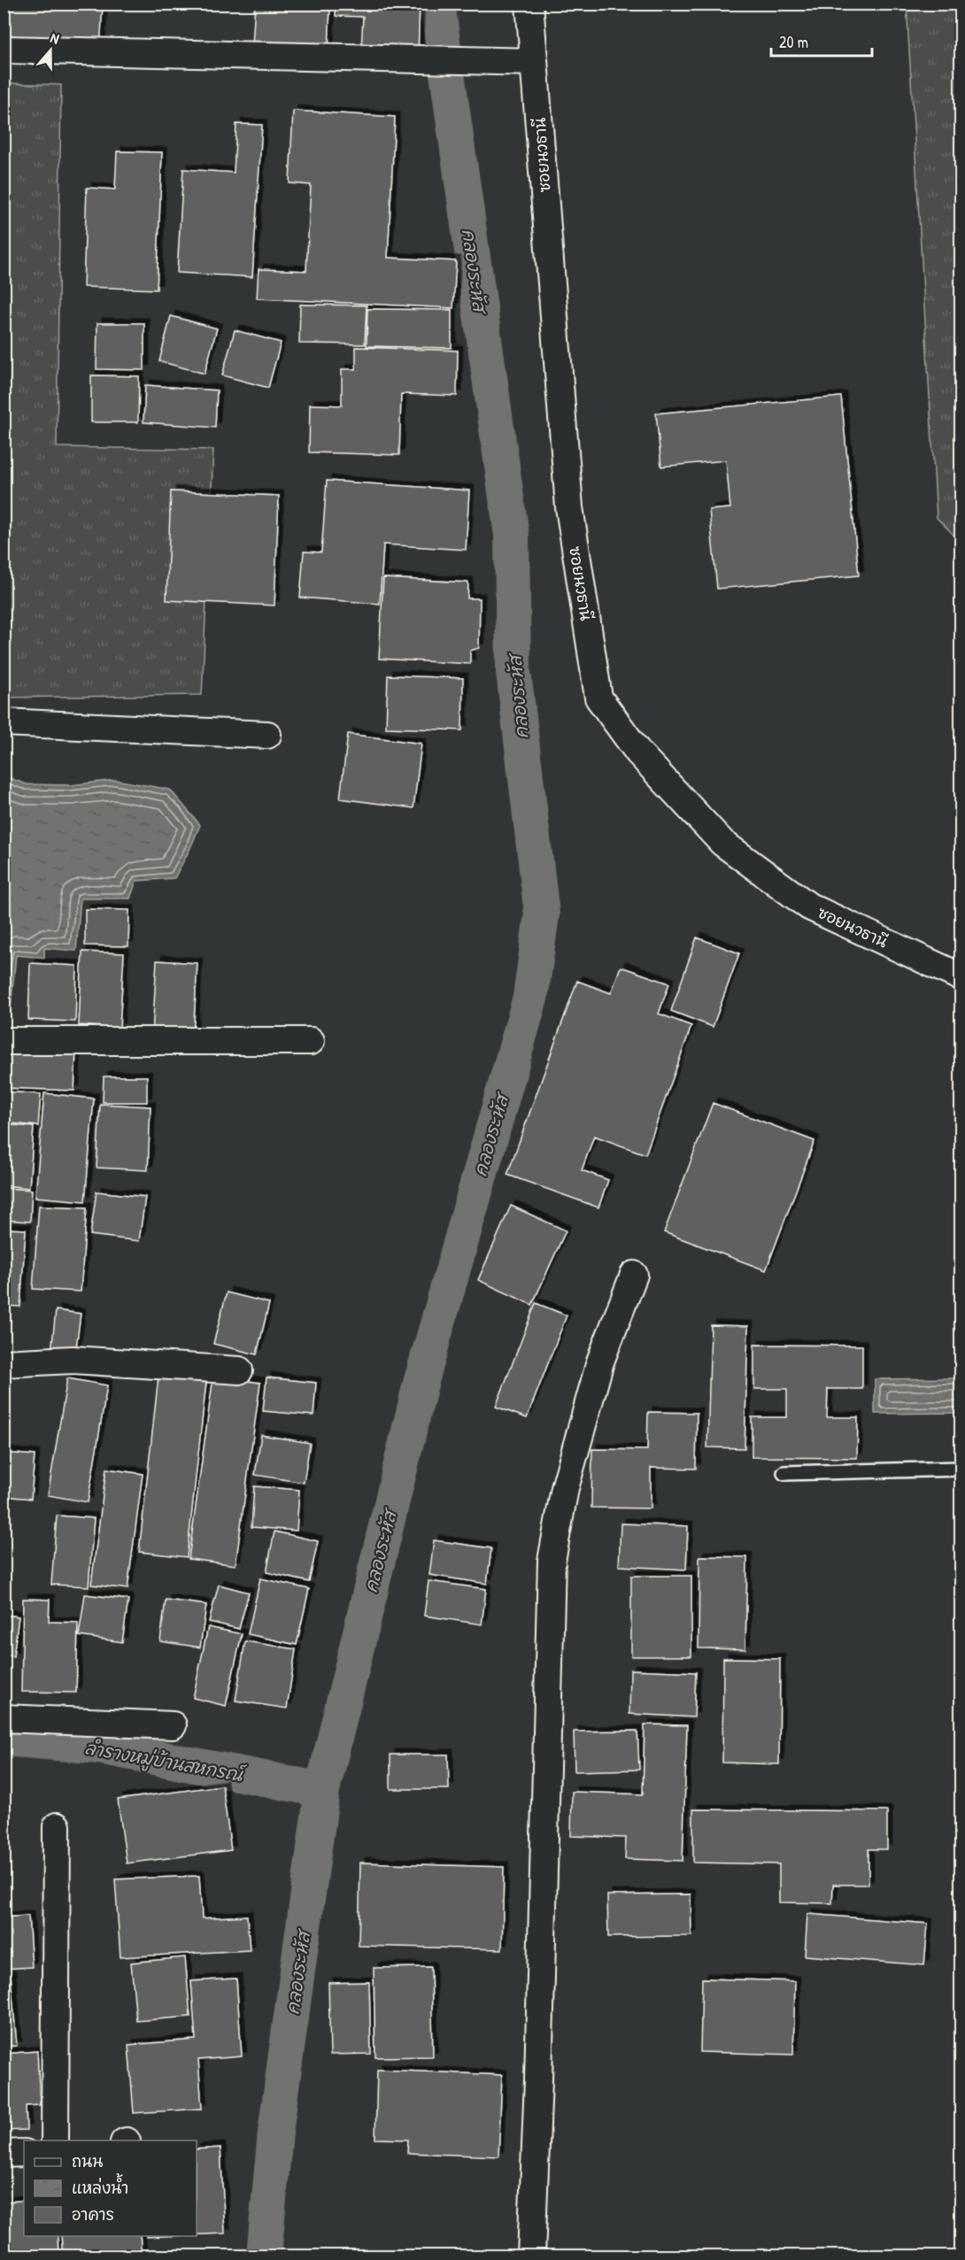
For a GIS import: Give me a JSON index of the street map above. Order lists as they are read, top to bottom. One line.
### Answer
{"streets":{"street":["ซอยนวธานี"]},"water":["คลองระหัส","ลำรางหมู่บ้านสหกรณ์"],"legend":["ถนน","แหล่งน้ำ","อาคาร"],"scale_bar":"20 m","north":"top"}
